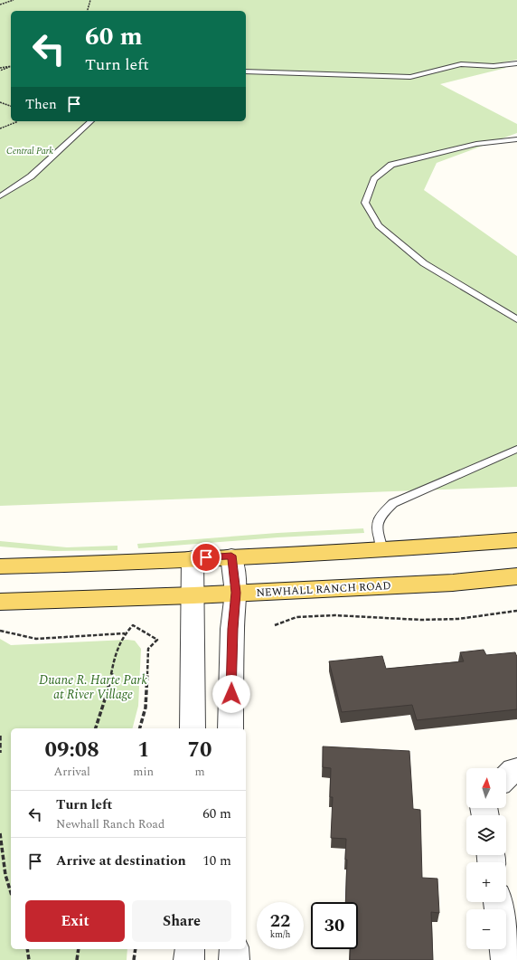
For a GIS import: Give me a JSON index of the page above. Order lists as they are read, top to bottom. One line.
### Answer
{"streets":{"main road":["NEWHALL RANCH ROAD"]},"parks":["Central Park","Duane R. Harte Park at River Village"],"north":"top","page":{"turn":["60 m","Turn left"],"then":"Then","eta":["09:08","Arrival","1","min","70","m"],"map_buttons":["+","−"],"list":[{"name":"Turn left","note":"Newhall Ranch Road","value":"60 m"},{"name":"Arrive at destination","value":"10 m"}],"buttons":["Exit","Share"],"speed":"22 km/h","limit":"30"}}
